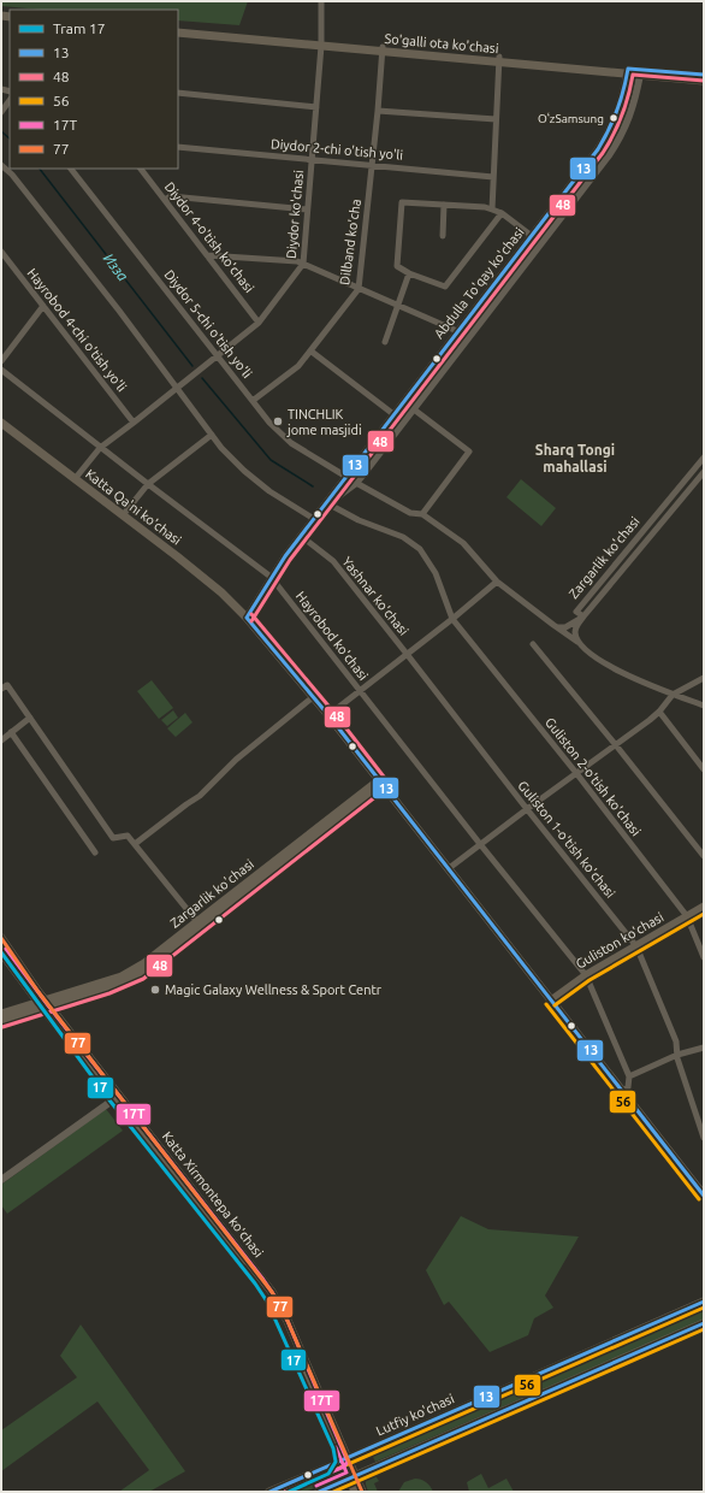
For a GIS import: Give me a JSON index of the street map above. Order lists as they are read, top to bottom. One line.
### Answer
{"streets":{"main road":["So'galli ota ko'chasi","Katta Qa'ni ko'chasi","Zargarlik ko'chasi","Guliston ko'chasi","Katta Xirmontepa koʻchasi","Lutfiy ko'chasi"],"street":["Diydor 2-chi o'tish yo'li","Diydor ko'chasi","Diydor 4-o'tish ko'chasi","Dilband ko'cha","Abdulla To'qay ko'chasi","Diydor 5-chi o'tish yo'li","Hayrobod 4-chi o'tish yo'li","Yashnar ko'chasi","Hayrobod ko'chasi","Guliston 2-o'tish ko'chasi","Guliston 1-o'tish ko'chasi"]},"crossings":[["So'galli ota ko'chasi","Diydor ko'chasi"],["So'galli ota ko'chasi","Dilband ko'cha"],["So'galli ota ko'chasi","Abdulla To'qay ko'chasi"],["Diydor 2-chi o'tish yo'li","Diydor ko'chasi"],["Diydor 2-chi o'tish yo'li","Dilband ko'cha"],["Diydor ko'chasi","Diydor 4-o'tish ko'chasi"],["Diydor ko'chasi","Diydor 5-chi o'tish yo'li"],["Diydor ko'chasi","Hayrobod 4-chi o'tish yo'li"],["Diydor ko'chasi","Katta Qa'ni ko'chasi"],["Diydor ko'chasi","Hayrobod ko'chasi"],["Dilband ko'cha","Diydor 5-chi o'tish yo'li"],["Abdulla To'qay ko'chasi","Diydor 5-chi o'tish yo'li"],["Abdulla To'qay ko'chasi","Katta Qa'ni ko'chasi"],["Abdulla To'qay ko'chasi","Yashnar ko'chasi"],["Abdulla To'qay ko'chasi","Hayrobod ko'chasi"],["Abdulla To'qay ko'chasi","Guliston 2-o'tish ko'chasi"],["Katta Qa'ni ko'chasi","Zargarlik ko'chasi"],["Katta Qa'ni ko'chasi","Guliston ko'chasi"],["Zargarlik ko'chasi","Katta Xirmontepa koʻchasi"],["Yashnar ko'chasi","Guliston 1-o'tish ko'chasi"],["Hayrobod ko'chasi","Guliston ko'chasi"],["Guliston 2-o'tish ko'chasi","Guliston ko'chasi"],["Guliston 1-o'tish ko'chasi","Guliston ko'chasi"],["Katta Xirmontepa koʻchasi","Lutfiy ko'chasi"]],"districts":["Sharq Tongi mahallasi"],"water":["Изза"],"places":["OʻzSamsung","TINCHLIK jome masjidi","Magic Galaxy Wellness & Sport Centr"],"lines":["transit line 13","transit line 48","transit line 56","transit line 77","transit line 17T","tram line 17"],"legend":["Tram 17","13","48","56","17T","77"]}
